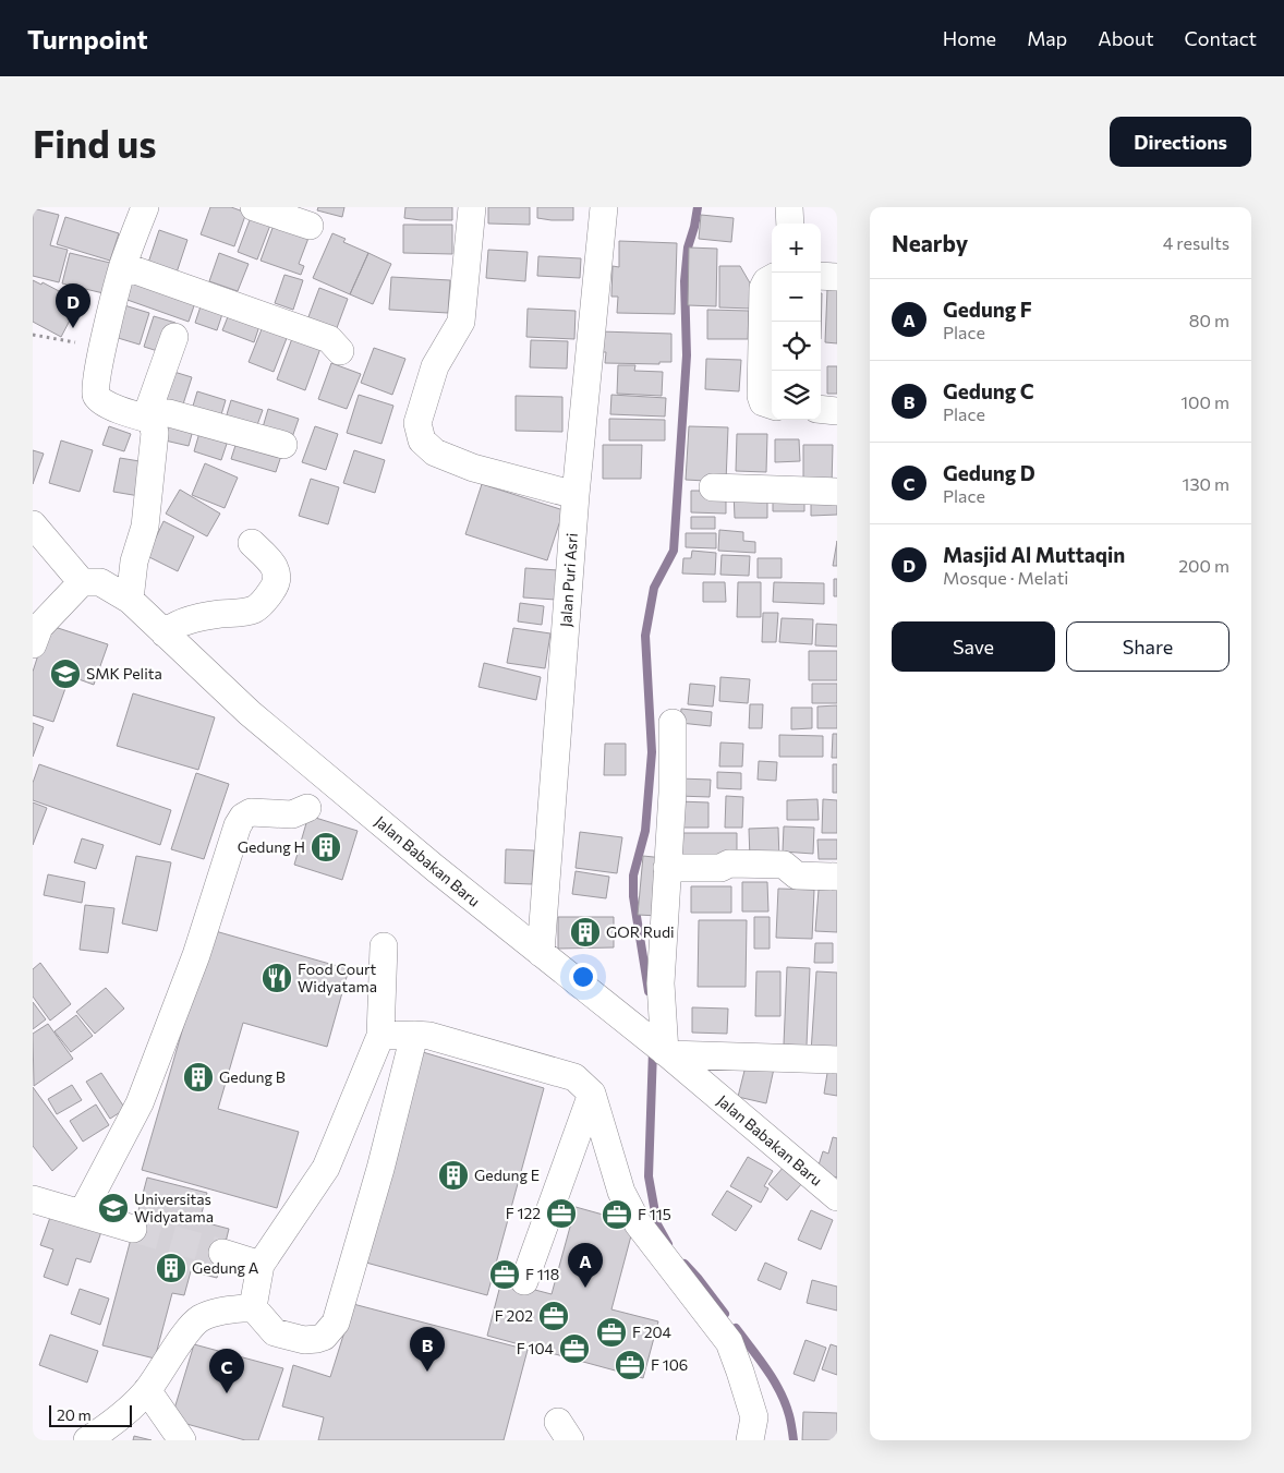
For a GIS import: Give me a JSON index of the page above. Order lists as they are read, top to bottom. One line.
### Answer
{"streets":{"street":["Jalan Puri Asri","Jalan Babakan Baru"]},"crossings":[["Jalan Puri Asri","Jalan Babakan Baru"]],"places":{"school or university":["SMK Pelita","Universitas Widyatama"],"building":["Gedung H","GOR Rudi","Gedung B","Gedung E","Gedung A"],"restaurant":["Food Court Widyatama"],"office":["F 122","F 115","F 118","F 202","F 204","F 104","F 106"]},"scale_bar":"20 m","page":{"header":"Turnpoint","nav":["Home","Map","About","Contact"],"buttons":["Directions",["Save","Share"]],"title":"Find us","heading":["Nearby","4 results"],"map_buttons":["+","−"],"list":[{"mark":"A","name":"Gedung F","note":"Place","value":"80 m"},{"mark":"B","name":"Gedung C","note":"Place","value":"100 m"},{"mark":"C","name":"Gedung D","note":"Place","value":"130 m"},{"mark":"D","name":"Masjid Al Muttaqin","note":"Mosque · Melati","value":"200 m"}],"pins":["D","A","B","C"],"scale":"20 m"}}
